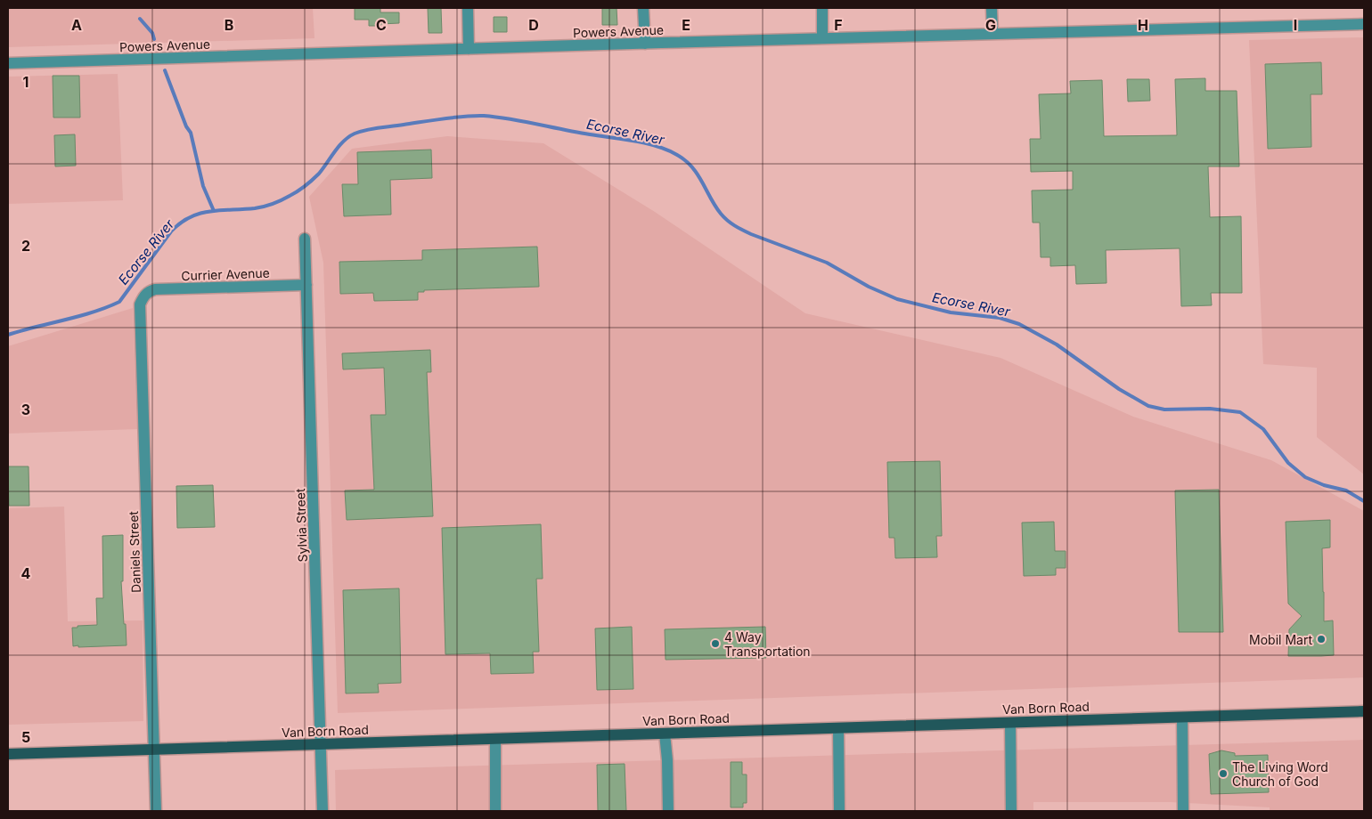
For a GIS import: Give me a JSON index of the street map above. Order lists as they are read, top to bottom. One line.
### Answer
{"streets":{"main road":["Van Born Road"],"street":["Powers Avenue","Currier Avenue","Sylvia Street","Daniels Street"]},"crossings":[["Currier Avenue","Sylvia Street"],["Currier Avenue","Daniels Street"],["Sylvia Street","Van Born Road"],["Daniels Street","Van Born Road"]],"water":["Ecorse River"],"places":["Mobil Mart","4 Way Transportation","The Living Word Church of God"],"grid":{"columns":["A","B","C","D","E","F","G","H","I"],"rows":["1","2","3","4","5"]}}
